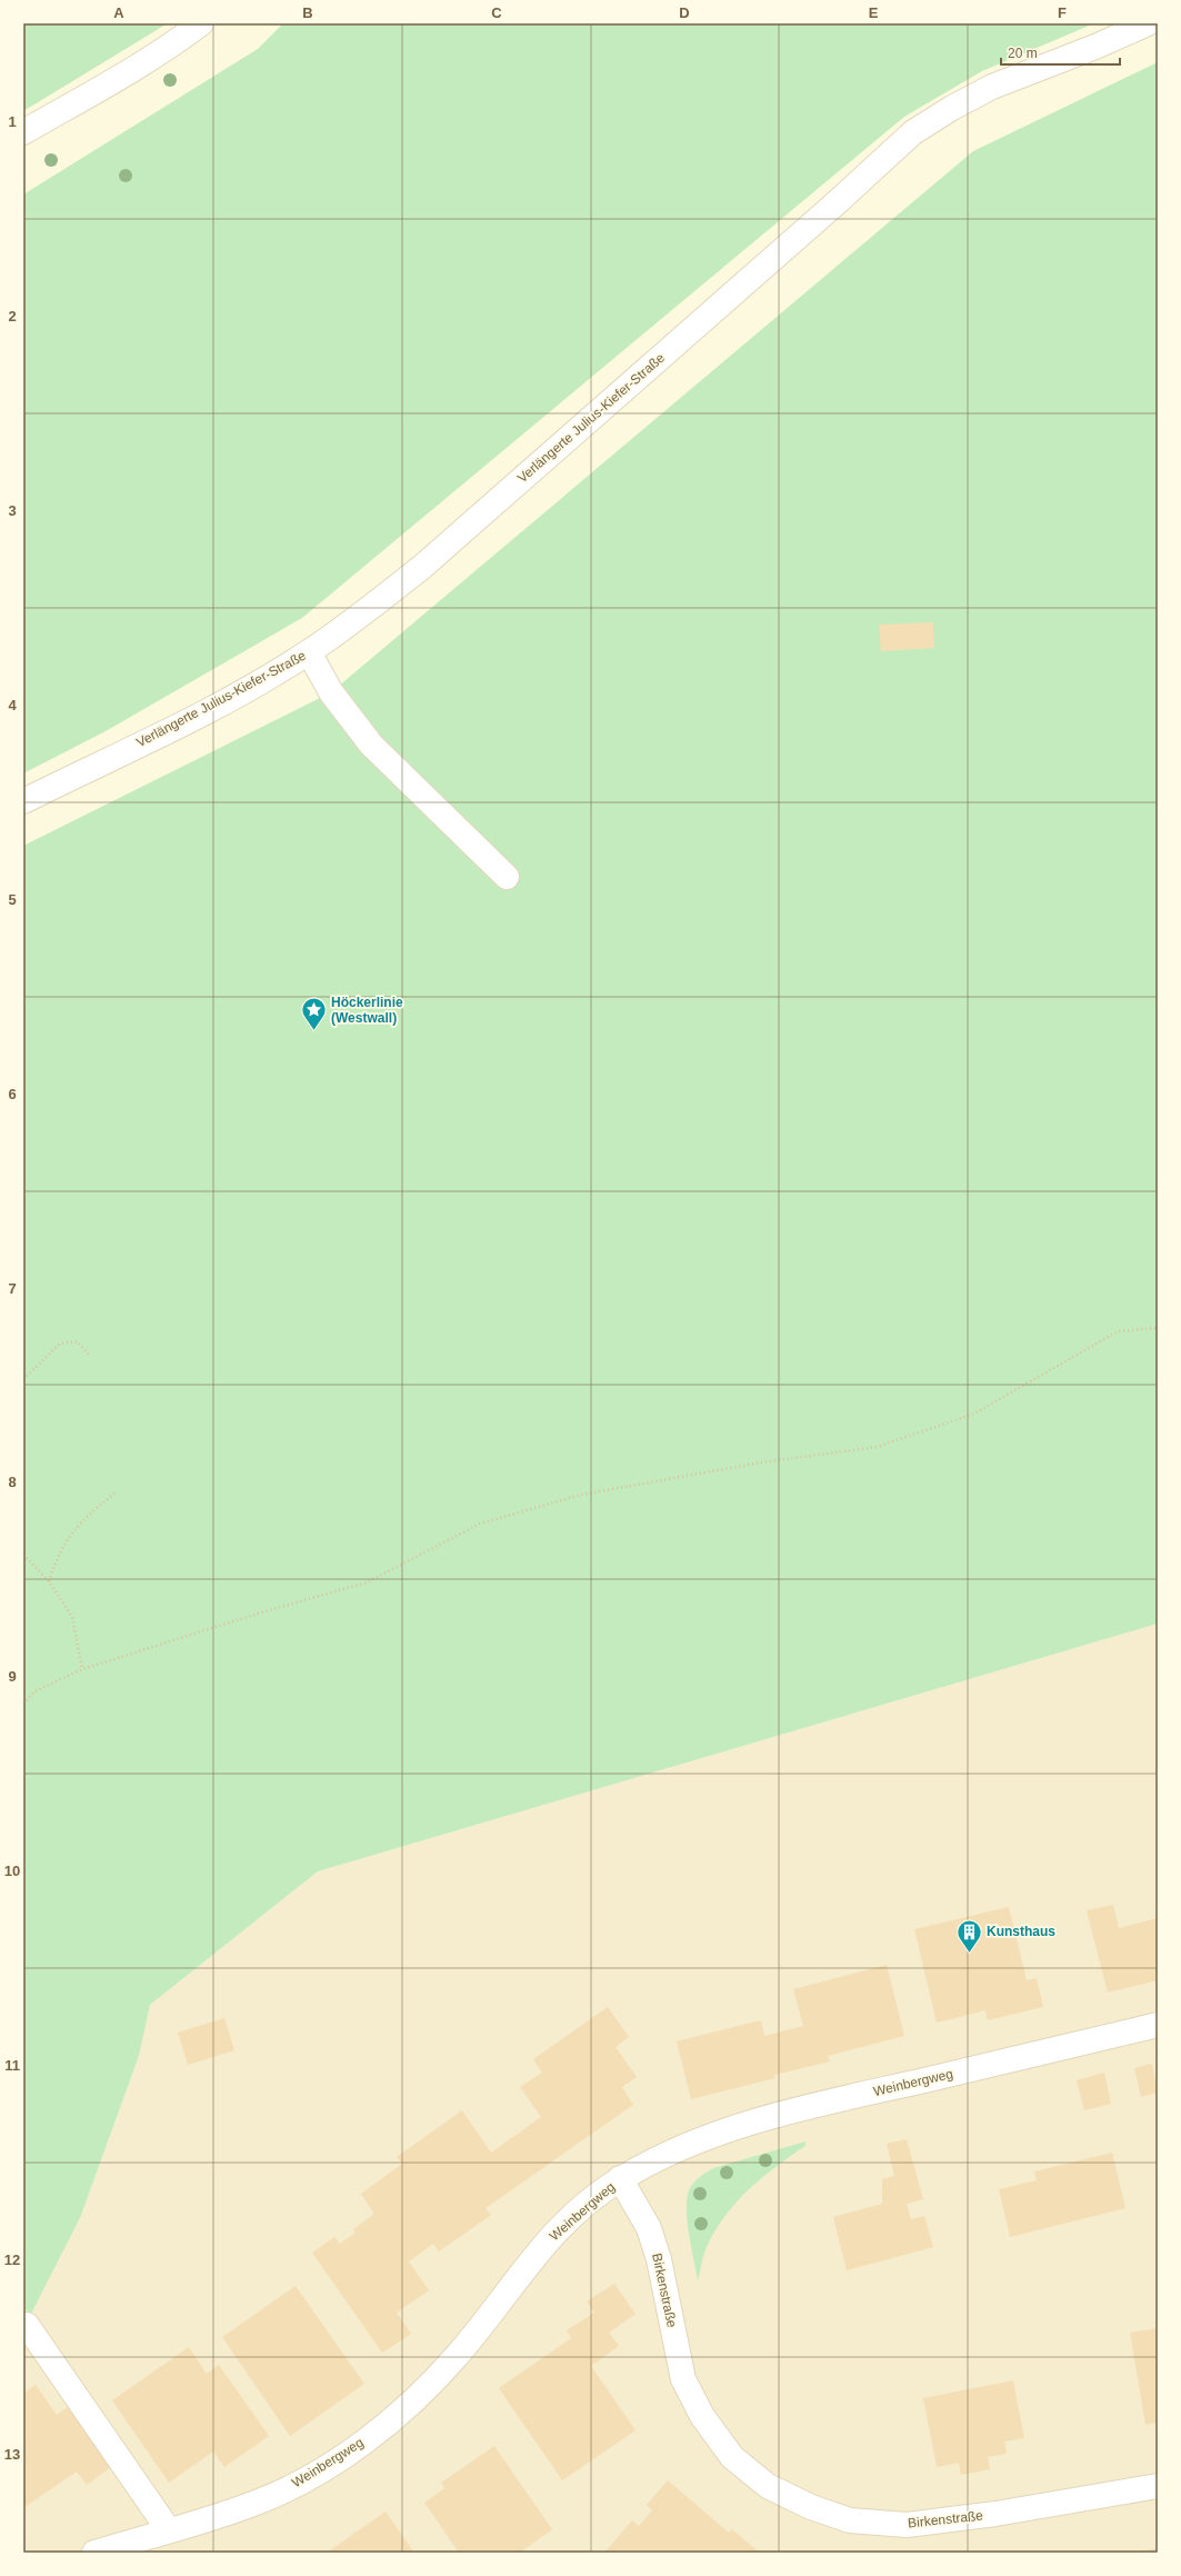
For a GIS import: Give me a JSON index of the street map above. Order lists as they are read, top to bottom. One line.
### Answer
{"streets":{"street":["Verlängerte Julius-Kiefer-Straße","Weinbergweg","Birkenstraße"]},"crossings":[["Weinbergweg","Birkenstraße"]],"places":{"place":["Höckerlinie (Westwall)"],"building":["Kunsthaus"]},"scale_bar":"20 m","grid":{"columns":["A","B","C","D","E","F"],"rows":["1","2","3","4","5","6","7","8","9","10","11","12","13"]}}
